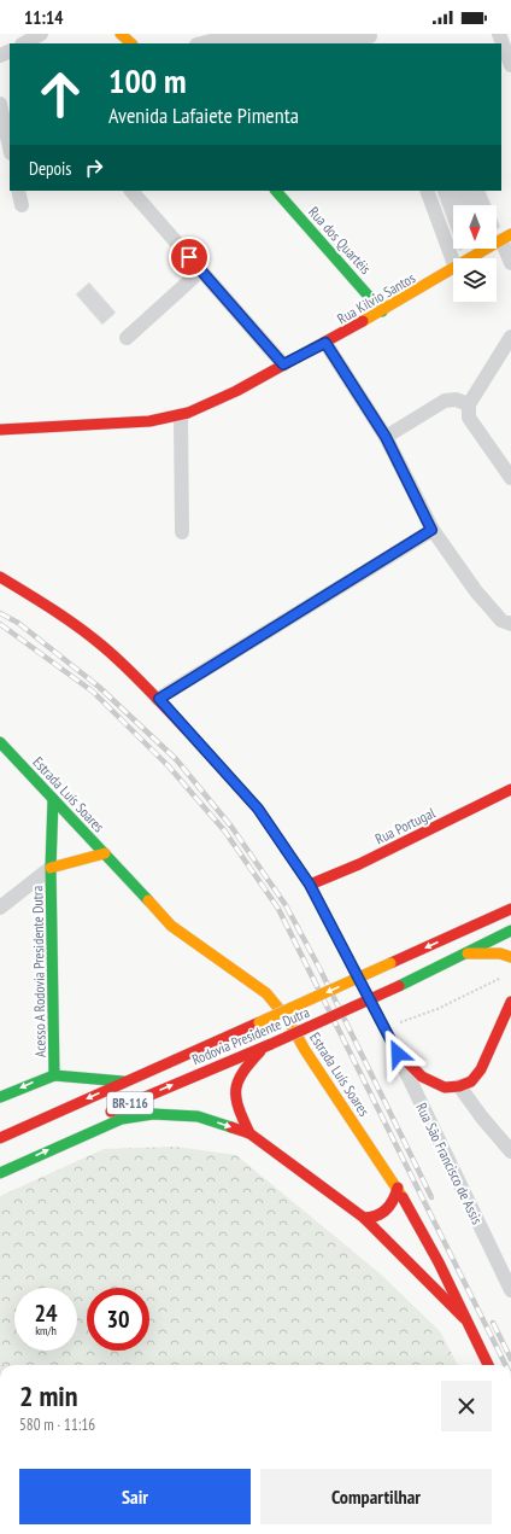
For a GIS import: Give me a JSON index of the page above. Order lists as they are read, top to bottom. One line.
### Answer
{"streets":{"main road":["Rua dos Quartéis","Rua Kilvio Santos","Estrada Luís Soares","Rua Portugal","Acesso A Rodovia Presidente Dutra","Rodovia Presidente Dutra","BR-116"],"street":["Rua São Francisco de Assis"]},"crossings":[["Rua dos Quartéis","Rua Kilvio Santos"],["Estrada Luís Soares","Acesso A Rodovia Presidente Dutra"]],"north":"bottom","page":{"status":"11:14","turn":["100 m","Avenida Lafaiete Pimenta"],"then":"Depois","speed":"24 km/h","limit":"30","heading":["2 min","580 m · 11:16"],"buttons":["Sair","Compartilhar"]}}
